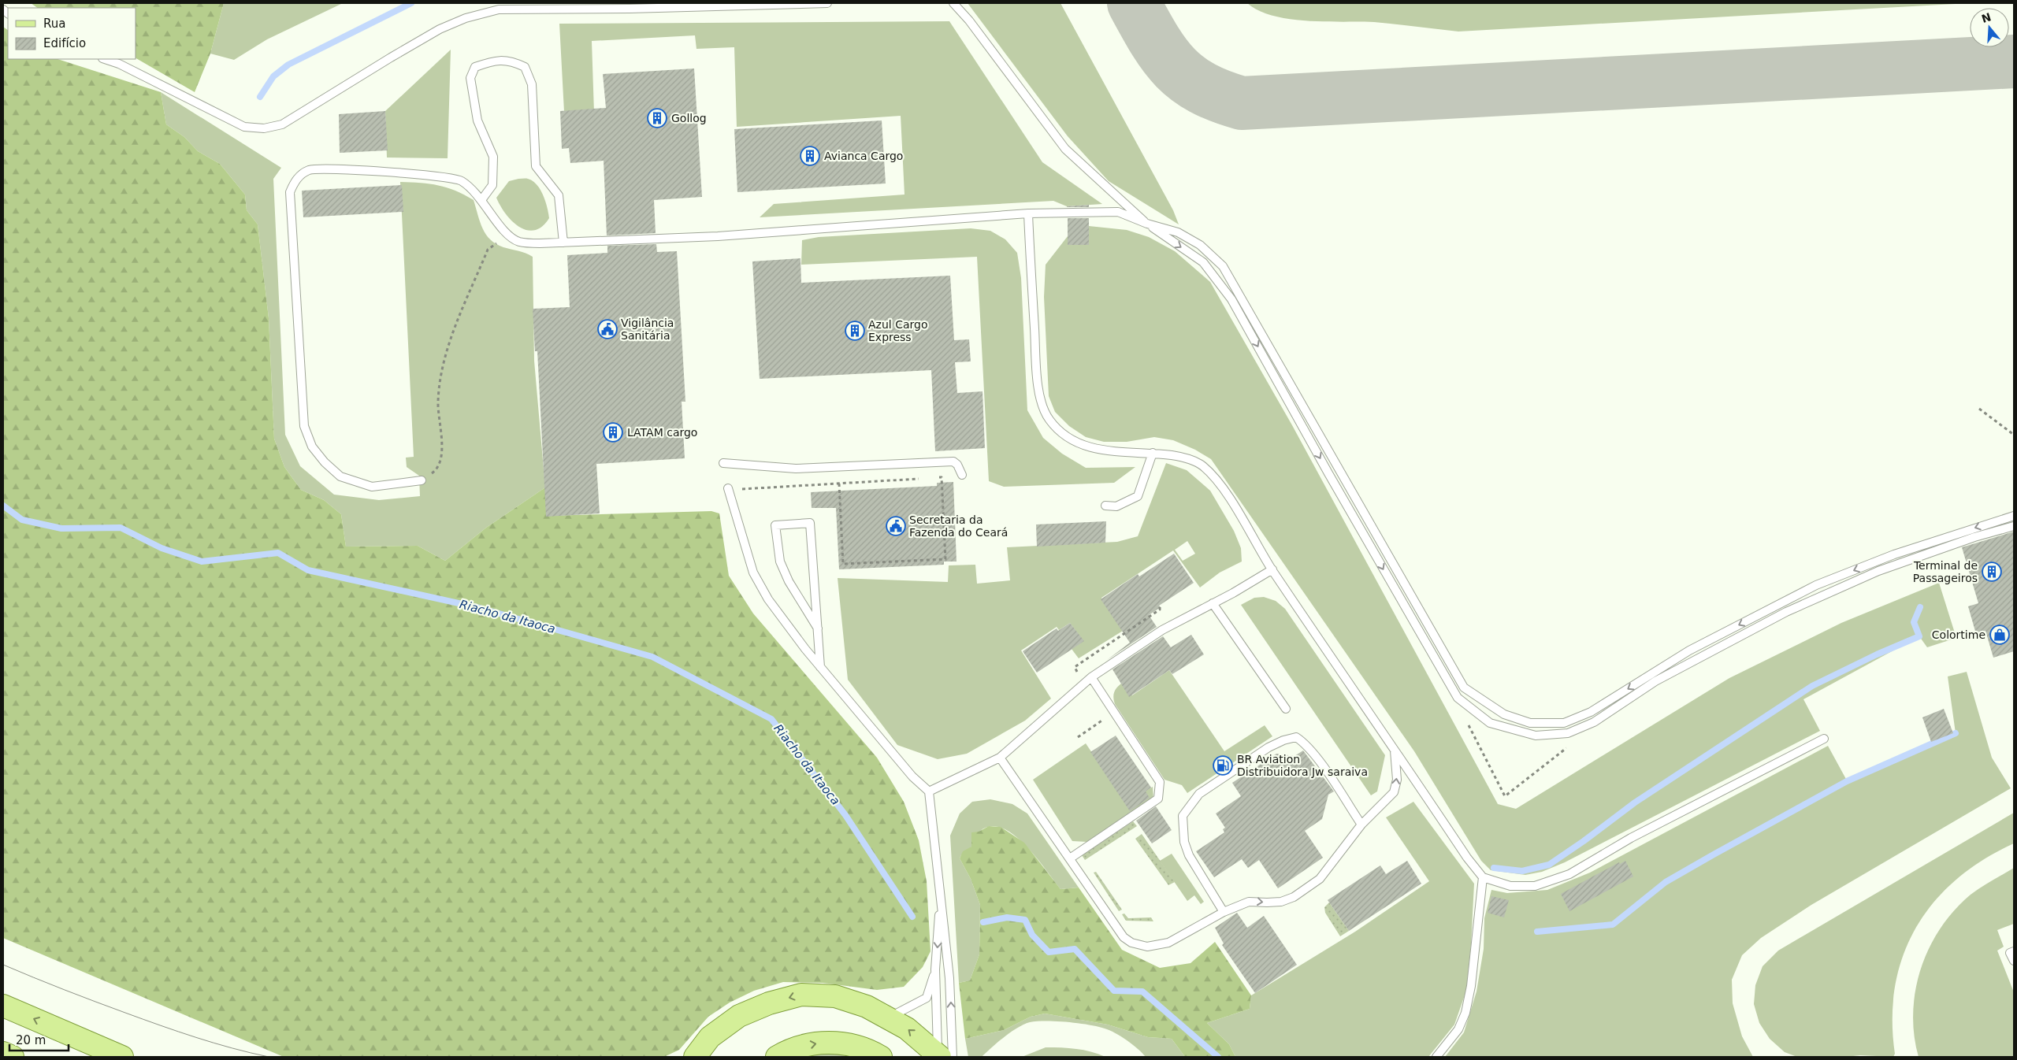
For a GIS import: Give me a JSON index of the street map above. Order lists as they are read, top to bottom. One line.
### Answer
{"water":["Riacho da Itaoca"],"places":{"building":["Gollog","Avianca Cargo","Azul Cargo Express","LATAM cargo","Terminal de Passageiros"],"public building":["Vigilância Sanitária","Secretaria da Fazenda do Ceará"],"shop":["Colortime"],"fuel station":["BR Aviation Distribuidora Jw saraiva"]},"legend":["Rua","Edifício"],"scale_bar":"20 m","north":"top"}
